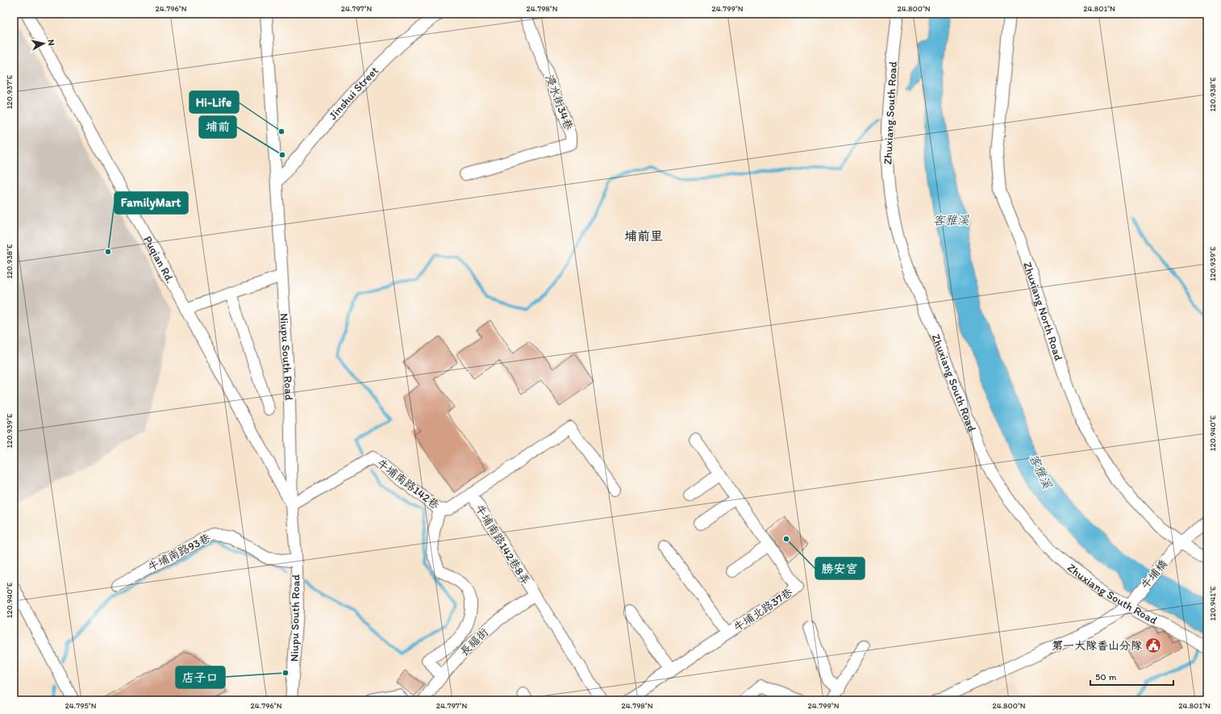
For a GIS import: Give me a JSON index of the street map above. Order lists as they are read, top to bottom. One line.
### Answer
{"streets":{"street":["Jinshui Street","浸水街34巷","Zhuxiang South Road","Puqian Rd.","Zhuxiang North Road","Niupu South Road","牛埔南路142巷","牛埔南路142巷8弄","牛埔南路93巷","牛埔橋","牛埔北路37巷","長福街"]},"crossings":[["Jinshui Street","Niupu South Road"],["Zhuxiang South Road","牛埔橋"],["Puqian Rd.","Niupu South Road"],["Puqian Rd.","牛埔南路142巷"],["Zhuxiang North Road","牛埔橋"],["Niupu South Road","牛埔南路142巷"],["Niupu South Road","牛埔南路93巷"],["牛埔南路142巷","牛埔南路142巷8弄"],["牛埔南路142巷8弄","長福街"]],"districts":["埔前里"],"water":["客雅溪"],"places":{"other":["Hi-Life","埔前","FamilyMart","勝安宮","店子口"],"public building":["第一大隊香山分隊"]},"scale_bar":"50 m","north":"right","coordinates":["24.796°N","24.797°N","24.798°N","24.799°N","24.800°N","24.801°N","120.937°E","120.938°E","120.939°E","120.940°E","120.941°E","24.795°N"]}
